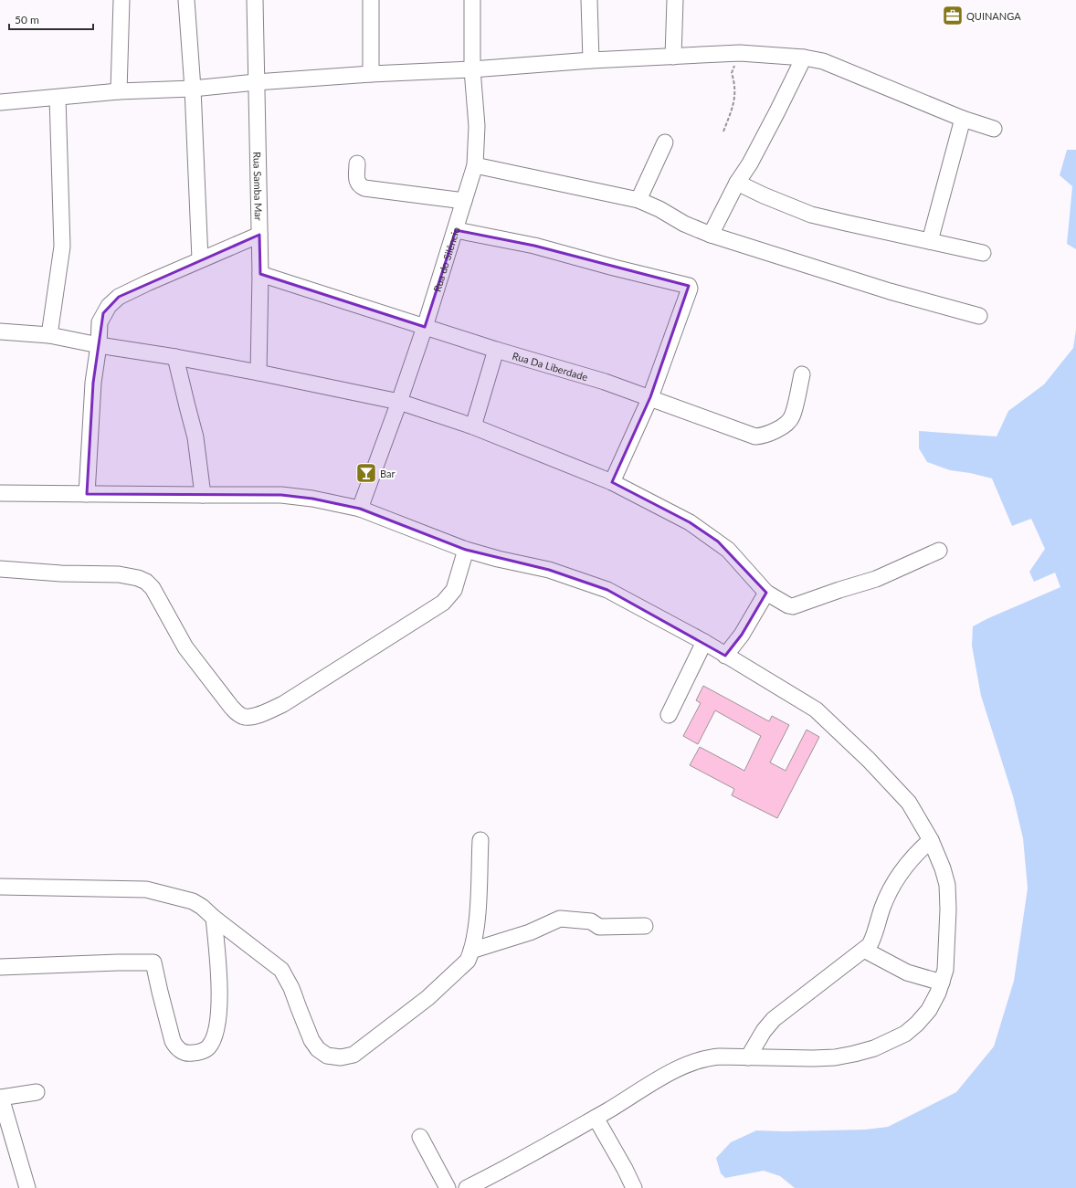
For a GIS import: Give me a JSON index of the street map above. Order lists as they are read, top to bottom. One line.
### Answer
{"streets":{"street":["Rua Samba Mar","Rua do Silêncio","Rua Da Liberdade"]},"crossings":[["Rua Samba Mar","Rua Da Liberdade"],["Rua do Silêncio","Rua Da Liberdade"]],"places":{"office":["QUINANGA"],"bar":["Bar"]},"scale_bar":"50 m"}
